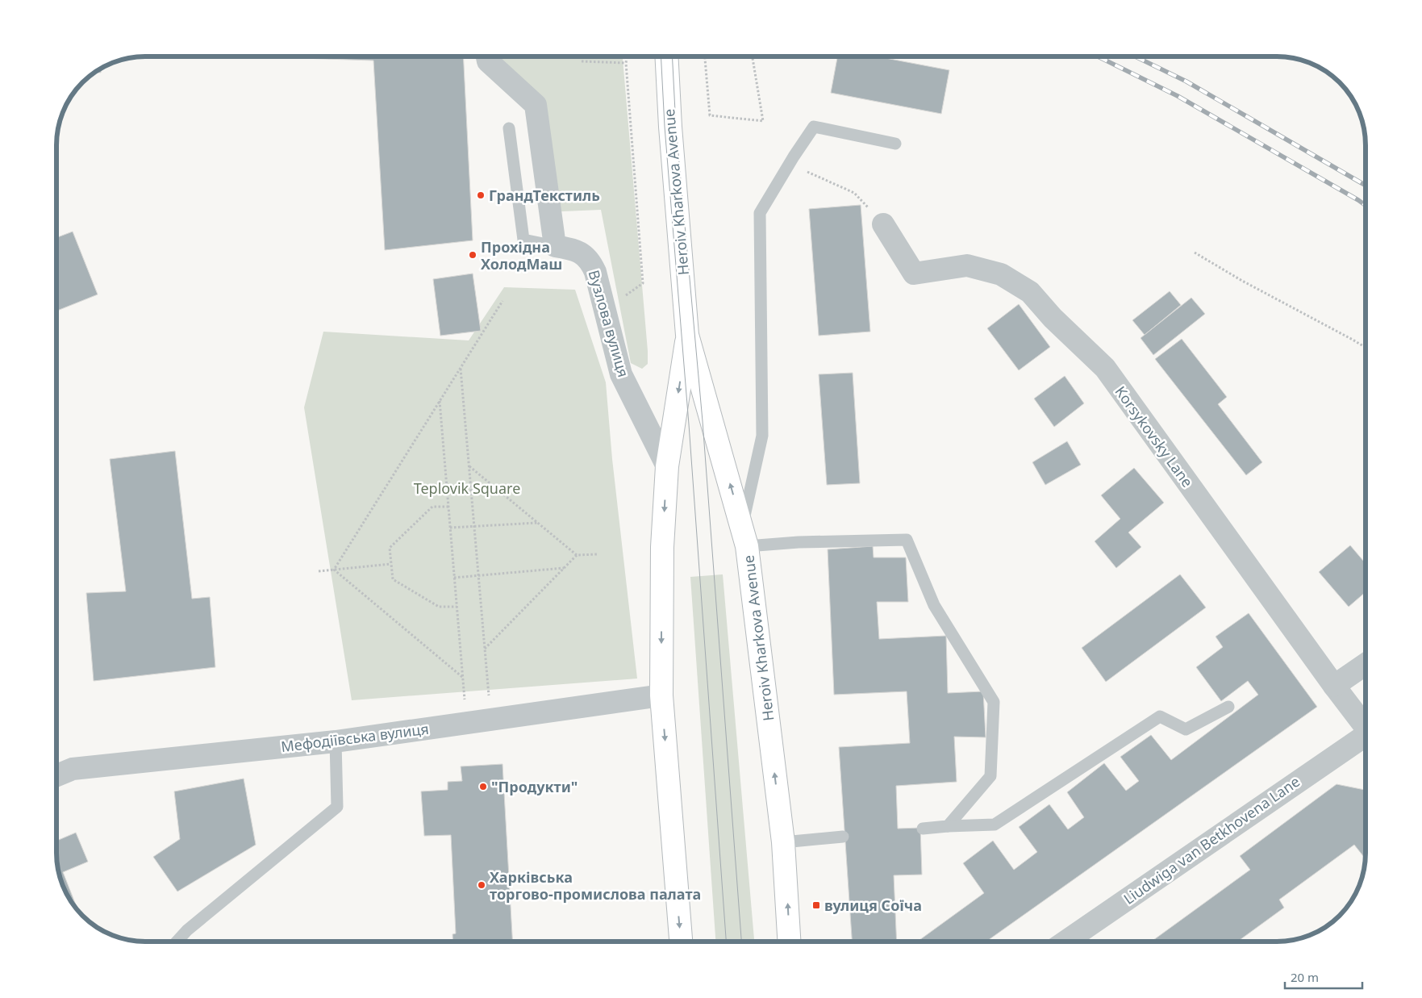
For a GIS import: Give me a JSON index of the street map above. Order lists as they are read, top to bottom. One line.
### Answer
{"streets":{"main road":["Heroiv Kharkova Avenue"],"street":["Вузлова вулиця","Korsykovsky Lane","Мефодіївська вулиця","Liudwiga van Betkhovena Lane"]},"crossings":[["Heroiv Kharkova Avenue","Вузлова вулиця"],["Heroiv Kharkova Avenue","Мефодіївська вулиця"]],"parks":["Teplovik Square"],"places":{"other":["ГрандТекстиль","Прохідна ХолодМаш","\"Продукти\"","Харківська торгово-промислова палата"],"transit":["вулиця Соїча"]},"scale_bar":"20 m"}
